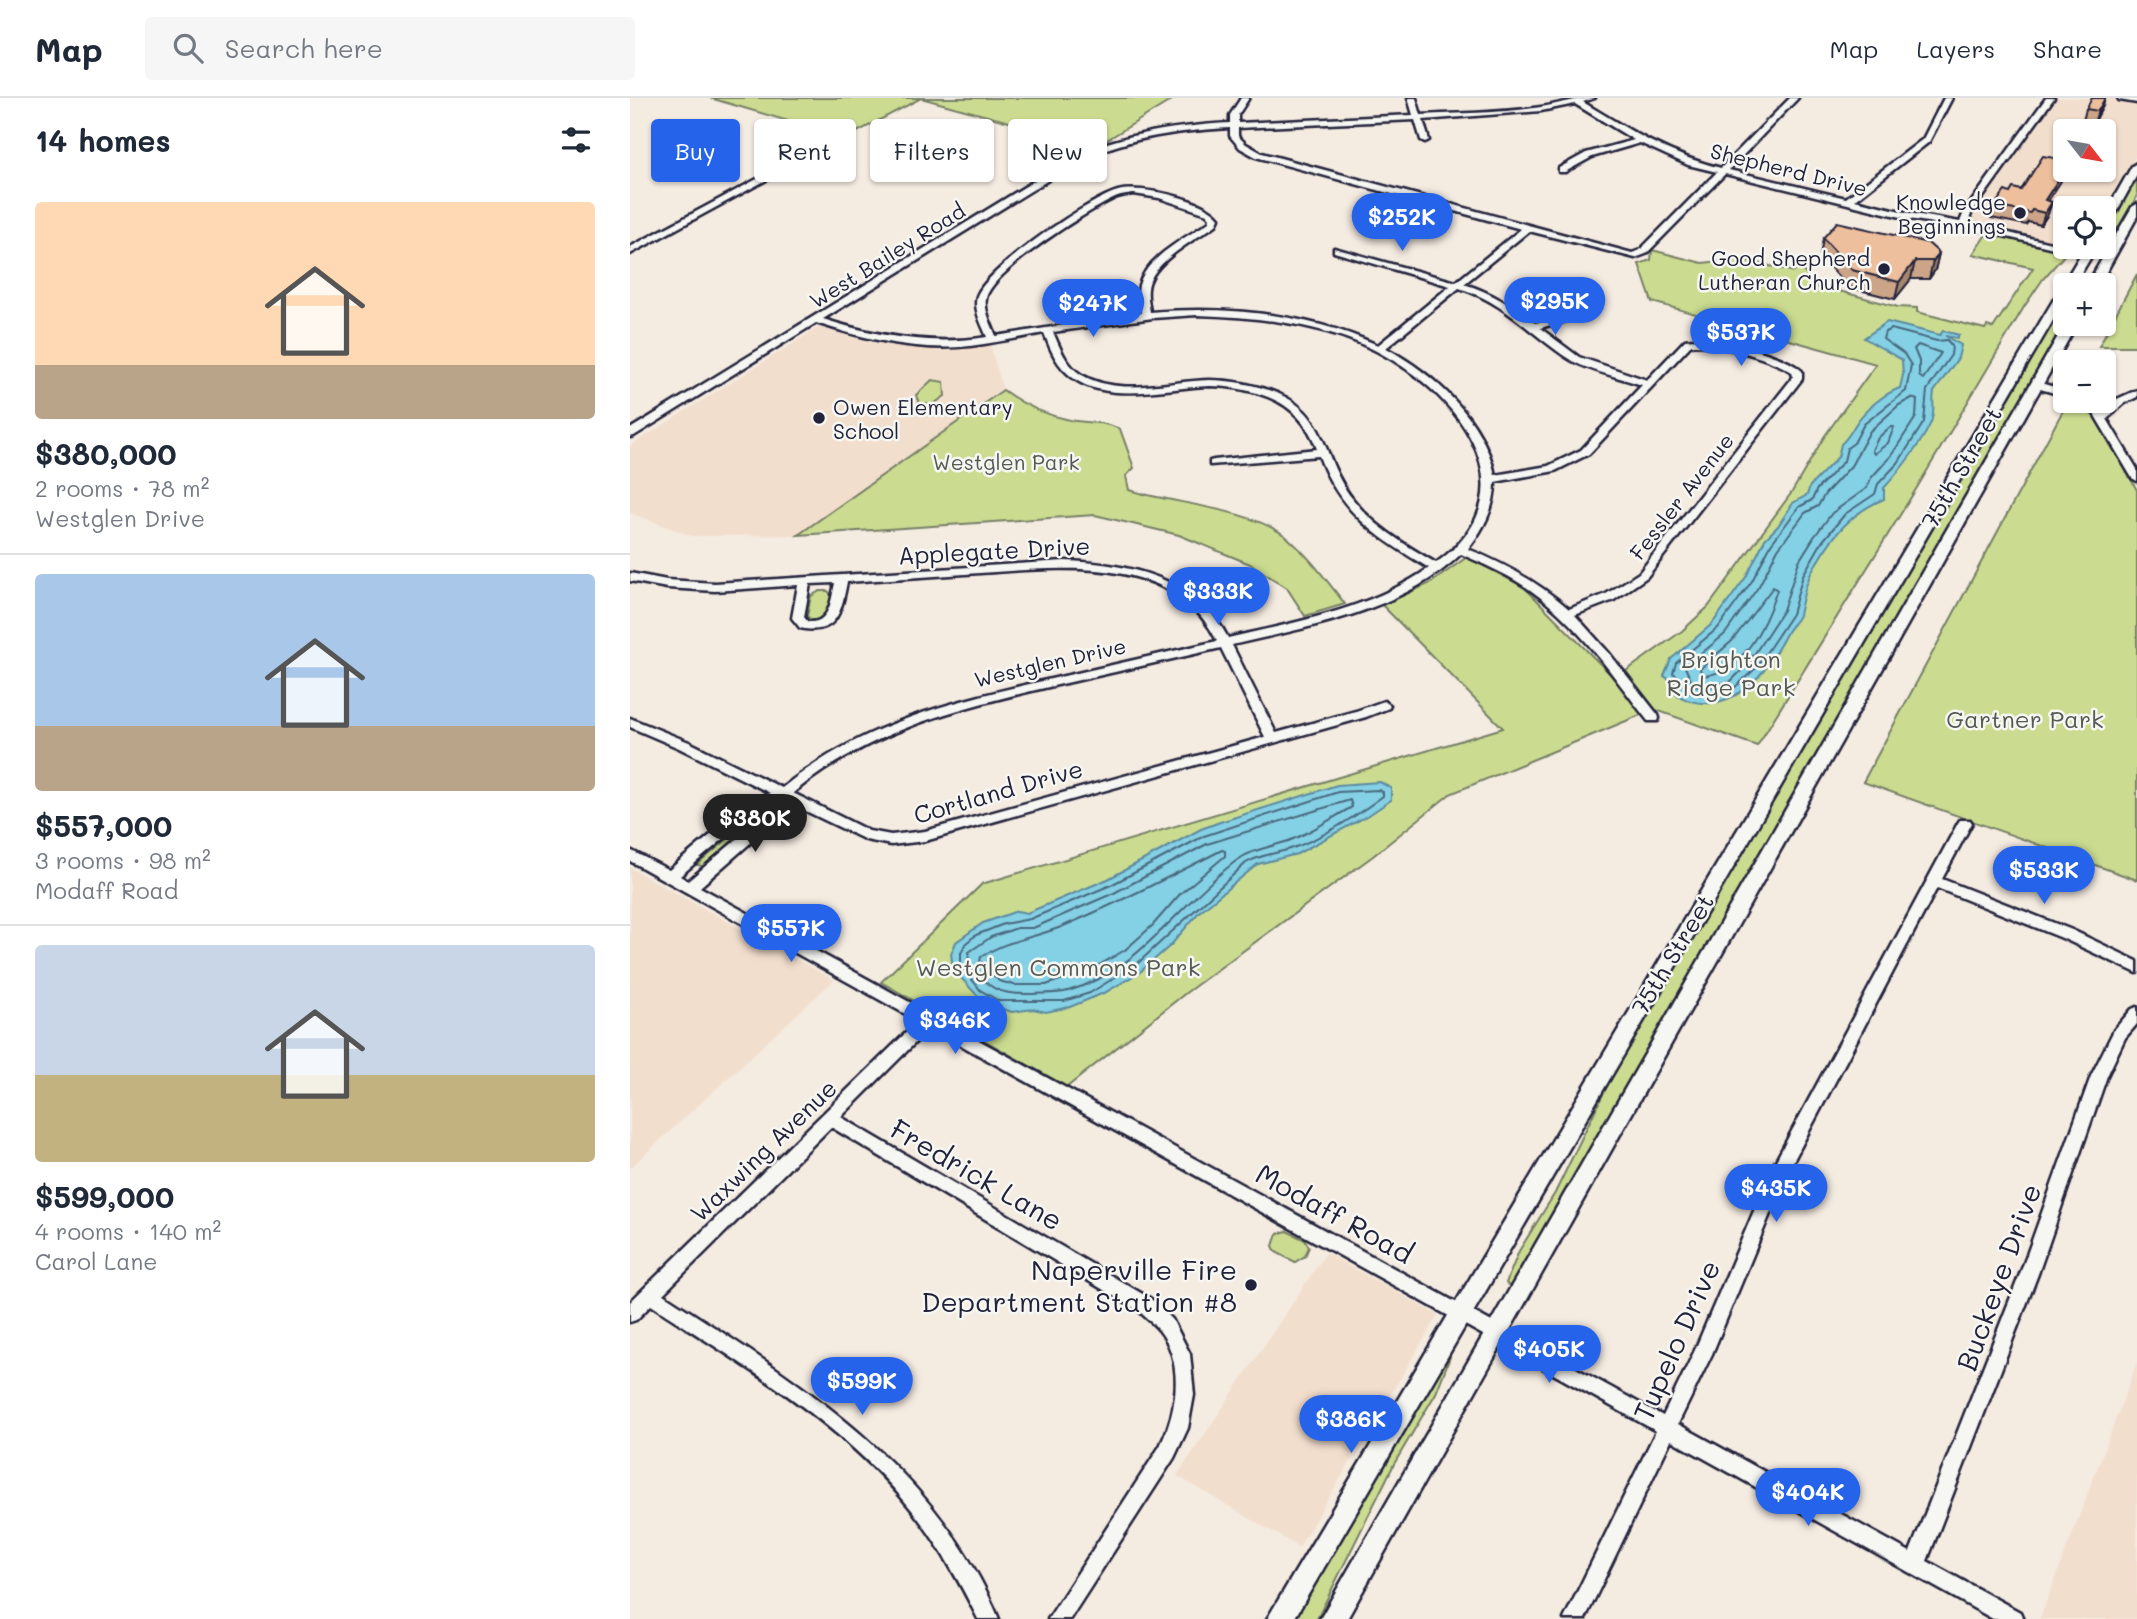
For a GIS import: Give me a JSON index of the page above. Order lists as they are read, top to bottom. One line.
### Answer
{"streets":{"main road":["75th Street"],"street":["Shepherd Drive","West Bailey Road","Fessler Avenue","Applegate Drive","Westglen Drive","Cortland Drive","Waxwing Avenue","Fredrick Lane","Modaff Road","Buckeye Drive","Tupelo Drive"]},"crossings":[["Shepherd Drive","West Bailey Road"],["West Bailey Road","Westglen Drive"],["75th Street","Modaff Road"],["Applegate Drive","Westglen Drive"],["Applegate Drive","Cortland Drive"],["Westglen Drive","Cortland Drive"],["Westglen Drive","Modaff Road"],["Waxwing Avenue","Fredrick Lane"],["Waxwing Avenue","Modaff Road"],["Modaff Road","Buckeye Drive"],["Modaff Road","Tupelo Drive"]],"parks":["Westglen Park","Brighton Ridge Park","Gartner Park","Westglen Commons Park"],"places":["Knowledge Beginnings","Good Shepherd Lutheran Church","Owen Elementary School","Naperville Fire Department Station #8"],"north":"bottom right","page":{"header":"Map","search":"Search here","nav":["Map","Layers","Share"],"heading":"14 homes","map_buttons":["+","−"],"chip":["Buy","Rent","Filters","New"],"list":[{"name":"$380,000","note":"2 rooms · 78 m² · Westglen Drive"},{"name":"$557,000","note":"3 rooms · 98 m² · Modaff Road"},{"name":"$599,000","note":"4 rooms · 140 m² · Carol Lane"}],"price":["$252K","$295K","$247K","$537K","$333K","$380K","$533K","$557K","$346K","$435K","$405K","$599K","$386K","$404K"]}}
